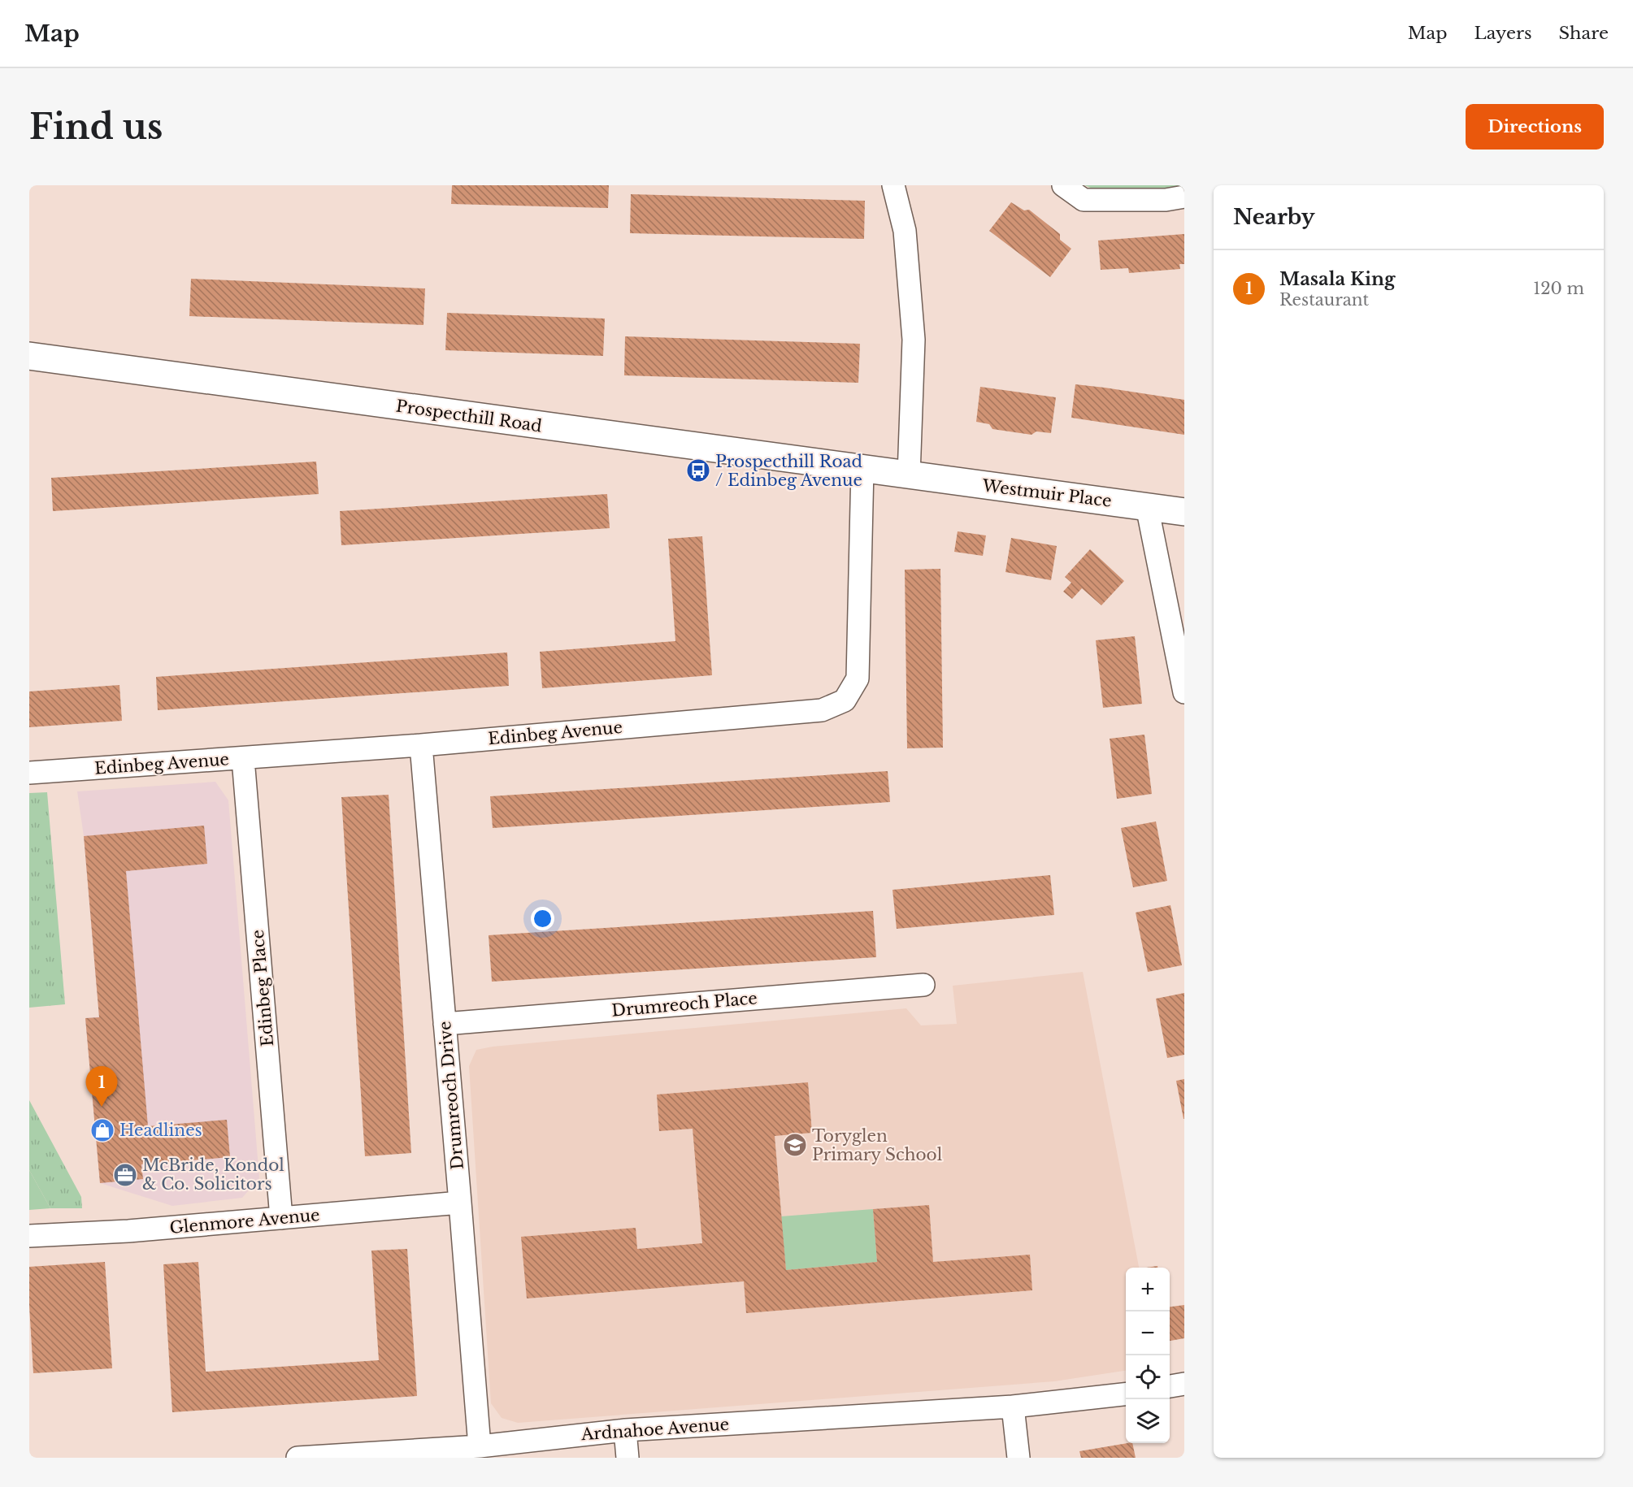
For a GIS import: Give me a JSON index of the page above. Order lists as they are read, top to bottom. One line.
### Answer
{"streets":{"main road":["Prospecthill Road","Westmuir Place"],"street":["Edinbeg Avenue","Edinbeg Place","Drumreoch Place","Drumreoch Drive","Glenmore Avenue","Ardnahoe Avenue"]},"crossings":[["Prospecthill Road","Westmuir Place"],["Prospecthill Road","Edinbeg Avenue"],["Edinbeg Avenue","Edinbeg Place"],["Edinbeg Avenue","Drumreoch Drive"],["Edinbeg Place","Glenmore Avenue"],["Drumreoch Place","Drumreoch Drive"],["Drumreoch Drive","Glenmore Avenue"],["Drumreoch Drive","Ardnahoe Avenue"]],"places":{"bus stop":["Prospecthill Road / Edinbeg Avenue"],"shop":["Headlines"],"school or university":["Toryglen Primary School"],"office":["McBride, Kondol & Co. Solicitors"]},"page":{"header":"Map","nav":["Map","Layers","Share"],"buttons":"Directions","title":"Find us","heading":"Nearby","list":[{"mark":"1","name":"Masala King","note":"Restaurant","value":"120 m"}],"pins":"1","map_buttons":["+","−"]}}
